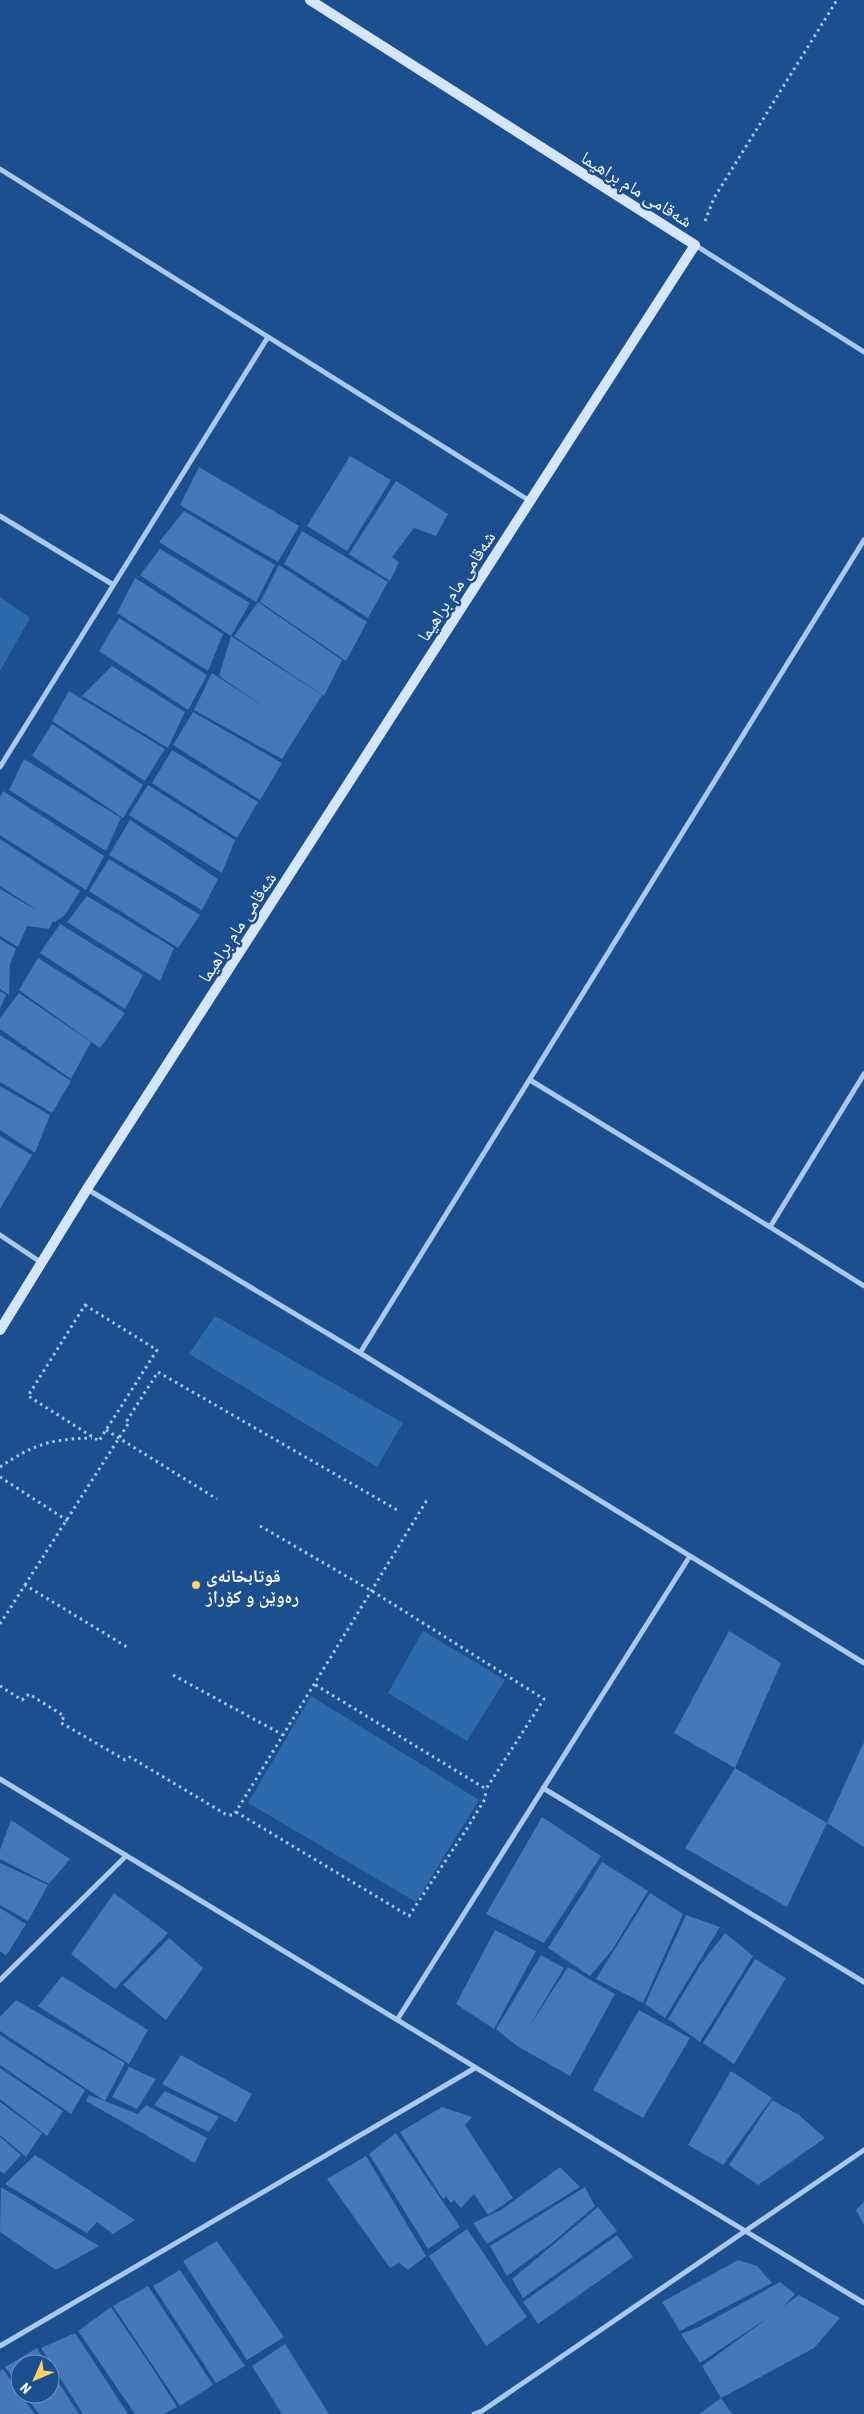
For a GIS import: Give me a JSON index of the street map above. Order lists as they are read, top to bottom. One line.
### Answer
{"streets":{"street":["شەقامی مام براهیما"]},"places":["قوتابخانەی رەوێن و کۆراز"],"north":"bottom left"}
